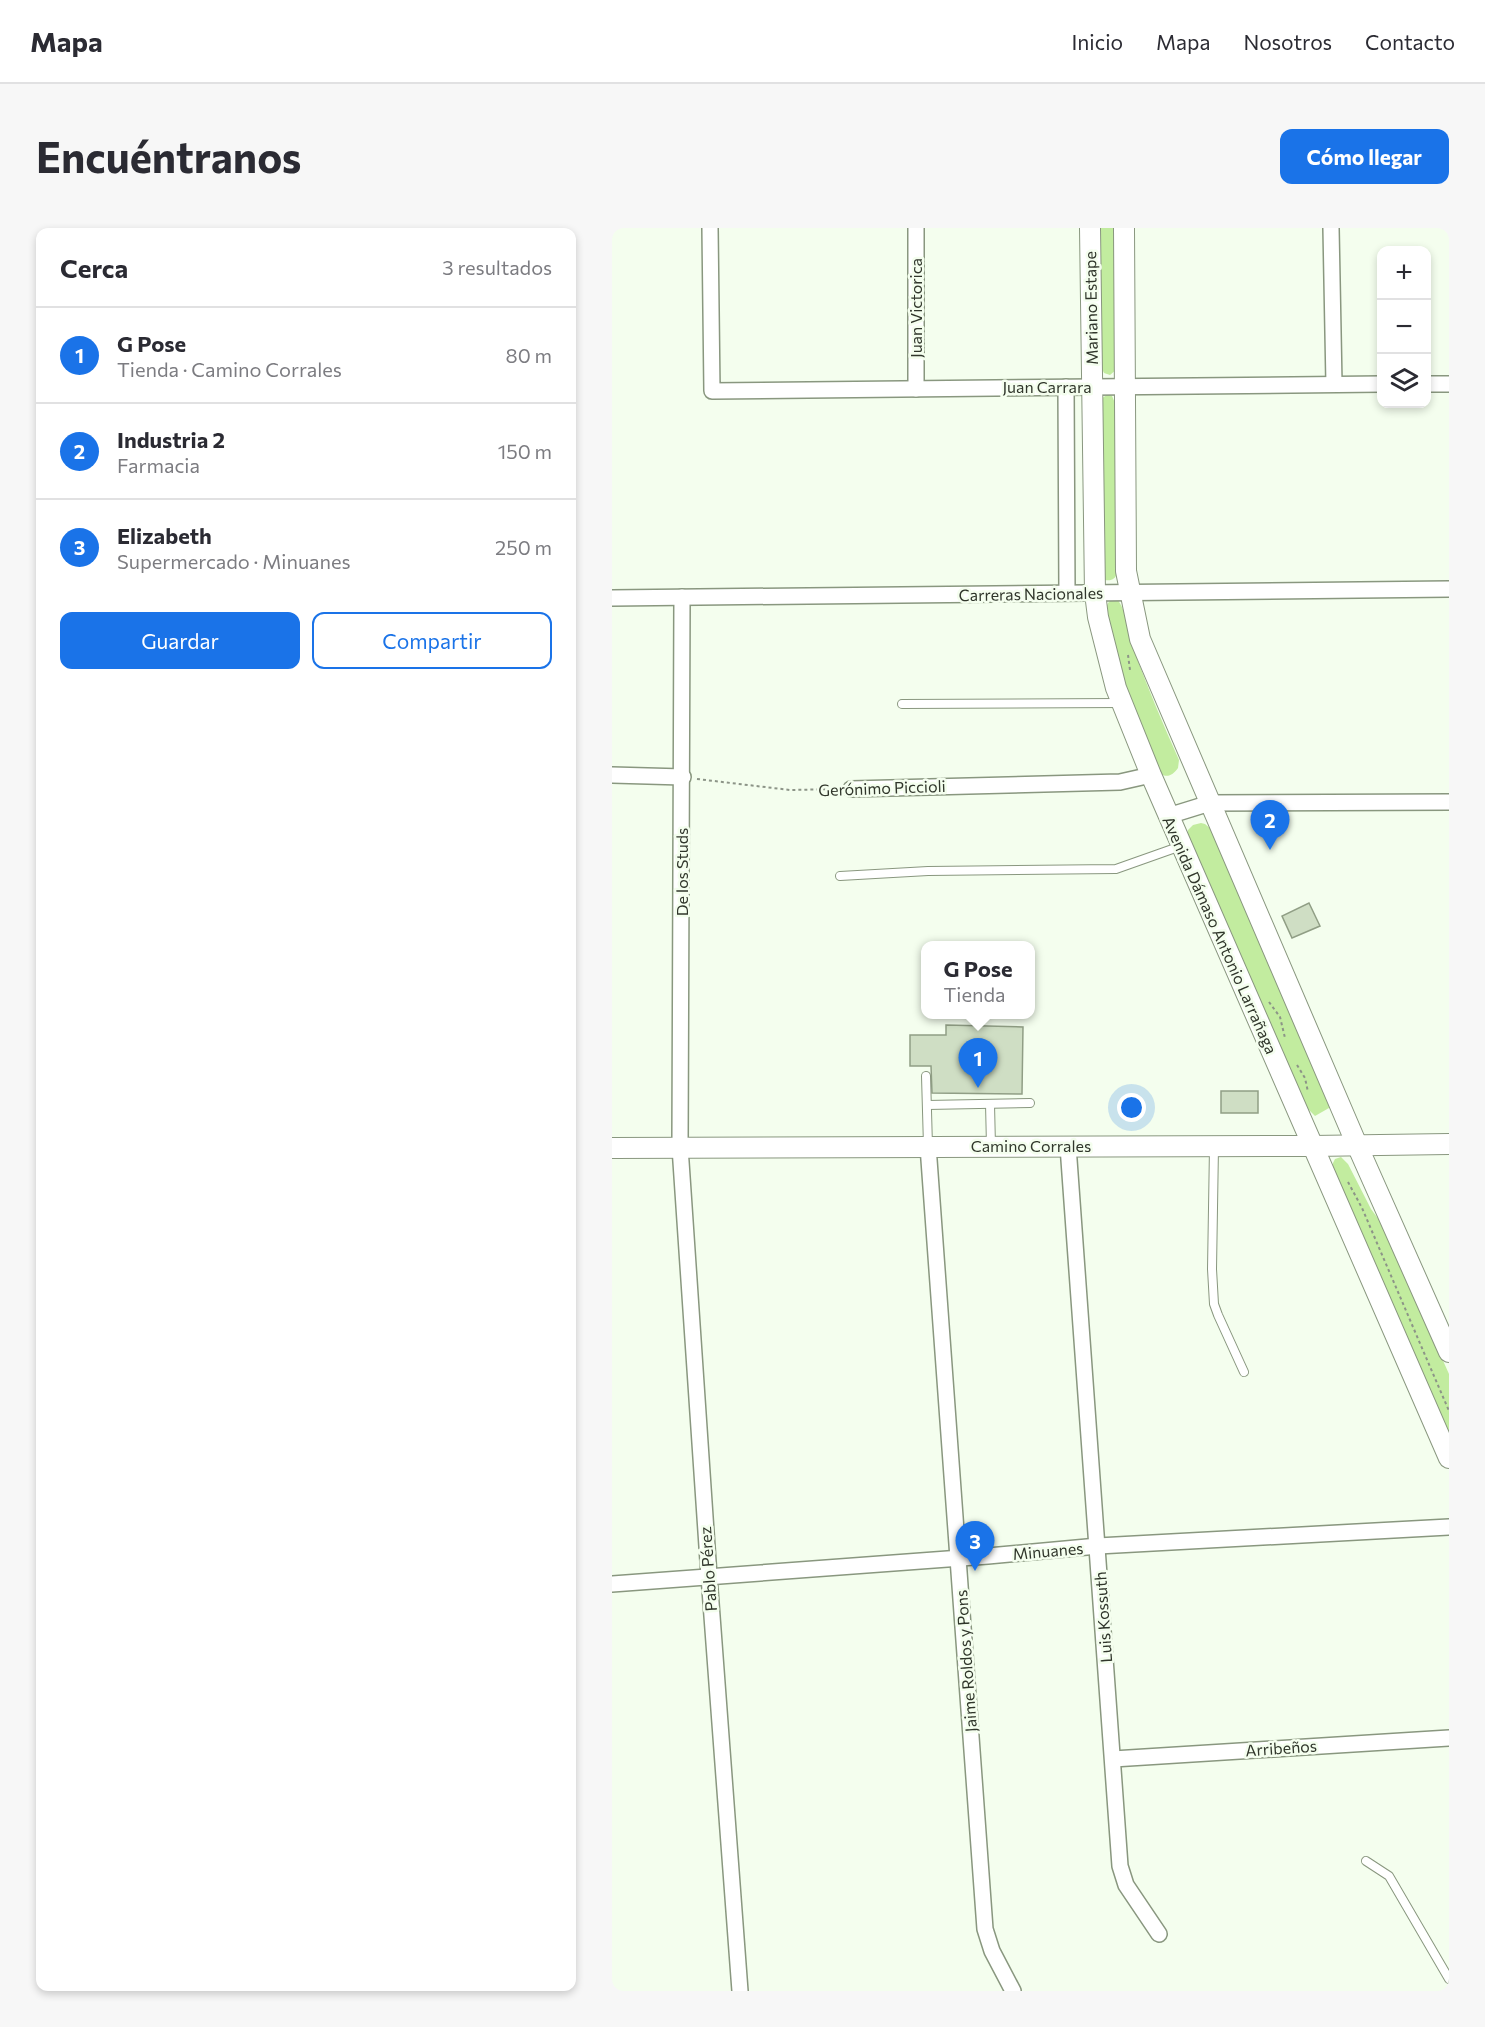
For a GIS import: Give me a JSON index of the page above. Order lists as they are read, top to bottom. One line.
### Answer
{"streets":{"street":["Juan Victorica","Mariano Estape","Juan Carrara","Carreras Nacionales","Gerónimo Piccioli","De los Studs","Avenida Dámaso Antonio Larrañaga","Camino Corrales","Minuanes","Pablo Pérez","Luis Kossuth","Jaime Roldos y Pons","Arribeños"]},"crossings":[["Juan Victorica","Juan Carrara"],["Mariano Estape","Juan Carrara"],["Mariano Estape","Avenida Dámaso Antonio Larrañaga"],["Juan Carrara","Avenida Dámaso Antonio Larrañaga"],["Carreras Nacionales","De los Studs"],["Carreras Nacionales","Avenida Dámaso Antonio Larrañaga"],["Gerónimo Piccioli","De los Studs"],["Gerónimo Piccioli","Avenida Dámaso Antonio Larrañaga"],["De los Studs","Camino Corrales"],["De los Studs","Pablo Pérez"],["Avenida Dámaso Antonio Larrañaga","Camino Corrales"],["Camino Corrales","Pablo Pérez"],["Camino Corrales","Luis Kossuth"],["Camino Corrales","Jaime Roldos y Pons"],["Minuanes","Pablo Pérez"],["Minuanes","Luis Kossuth"],["Minuanes","Jaime Roldos y Pons"],["Luis Kossuth","Arribeños"]],"page":{"header":"Mapa","nav":["Inicio","Mapa","Nosotros","Contacto"],"buttons":["Cómo llegar",["Guardar","Compartir"]],"title":"Encuéntranos","heading":["Cerca","3 resultados"],"map_buttons":["+","−"],"list":[{"mark":"1","name":"G Pose","note":"Tienda · Camino Corrales","value":"80 m"},{"mark":"2","name":"Industria 2","note":"Farmacia","value":"150 m"},{"mark":"3","name":"Elizabeth","note":"Supermercado · Minuanes","value":"250 m"}],"pins":["2","1","3"],"popup":["G Pose","Tienda"]}}
